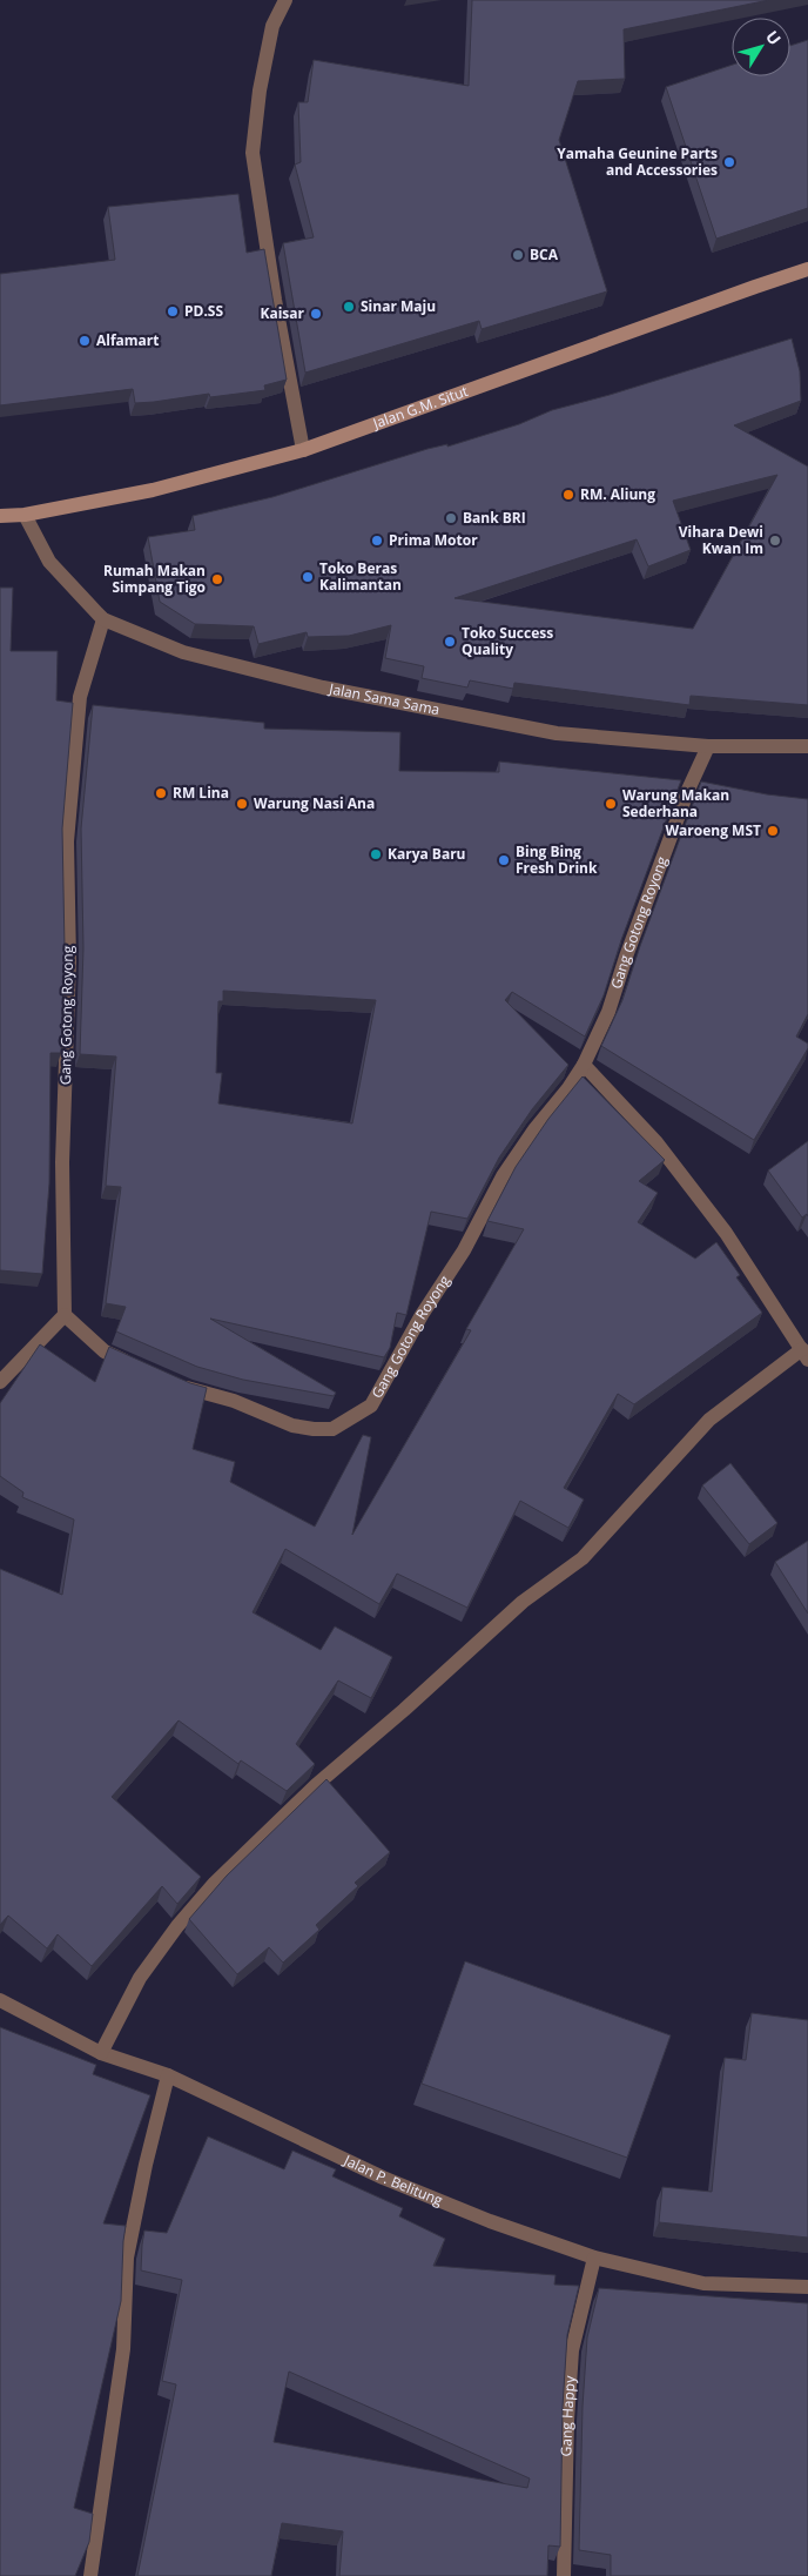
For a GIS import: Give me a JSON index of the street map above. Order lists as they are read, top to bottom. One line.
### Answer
{"streets":{"main road":["Jalan G.M. Situt"],"street":["Jalan Sama Sama","Gang Gotong Royong","Jalan P. Belitung","Gang Happy"]},"crossings":[["Jalan G.M. Situt","Jalan Sama Sama"],["Jalan Sama Sama","Gang Gotong Royong"],["Jalan P. Belitung","Gang Happy"]],"places":["Yamaha Geunine Parts and Accessories","BCA","Sinar Maju","PD.SS","Kaisar","Alfamart","RM. Aliung","Bank BRI","Prima Motor","Vihara Dewi Kwan Im","Toko Beras Kalimantan","Rumah Makan Simpang Tigo","Toko Success Quality","RM Lina","Warung Nasi Ana","Warung Makan Sederhana","Waroeng MST","Karya Baru","Bing Bing Fresh Drink"],"north":"top right"}
